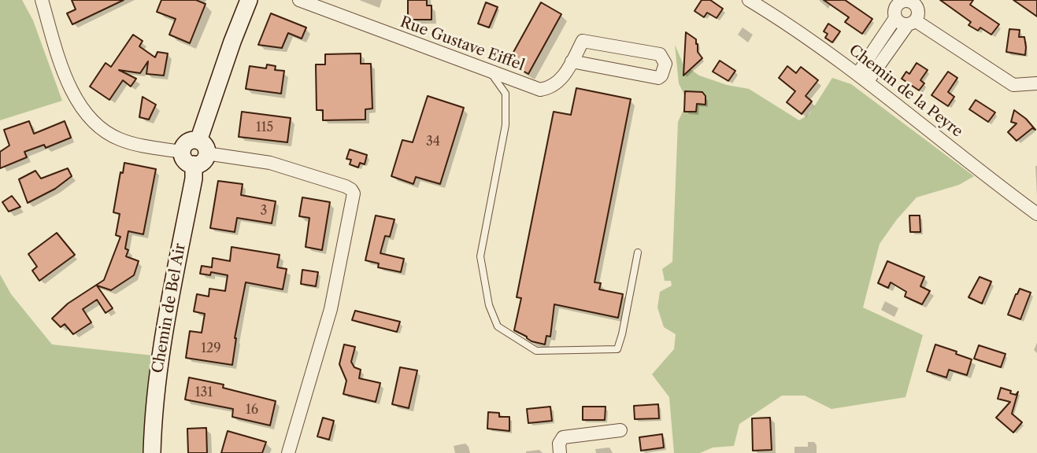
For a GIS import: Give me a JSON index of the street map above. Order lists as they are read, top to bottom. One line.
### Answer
{"streets":{"street":["Rue Gustave Eiffel","Chemin de la Peyre","Chemin de Bel Air"]},"house_numbers":["115","34","3","129","131","16"]}
